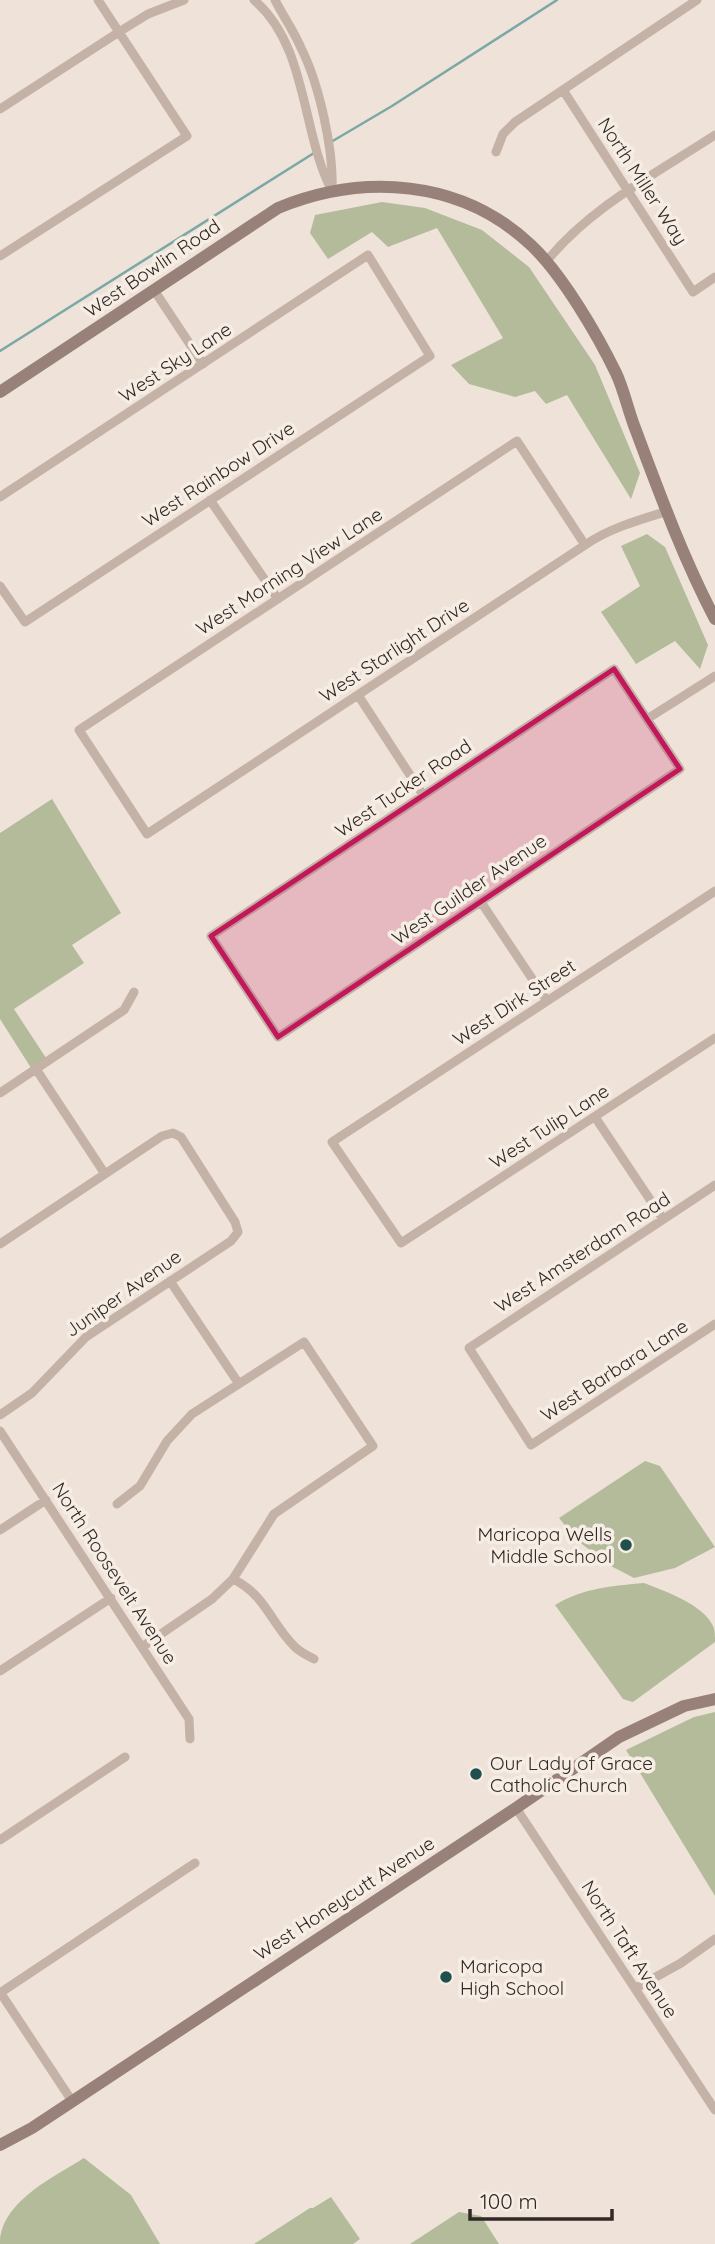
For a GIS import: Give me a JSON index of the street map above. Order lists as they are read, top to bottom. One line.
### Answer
{"streets":{"street":["North Miller Way","West Bowlin Road","West Sky Lane","West Rainbow Drive","West Morning View Lane","West Starlight Drive","West Tucker Road","West Guilder Avenue","West Dirk Street","West Tulip Lane","West Amsterdam Road","Juniper Avenue","West Barbara Lane","North Roosevelt Avenue","West Honeycutt Avenue","North Taft Avenue"]},"crossings":[["West Bowlin Road","West Starlight Drive"],["West Sky Lane","West Rainbow Drive"],["West Morning View Lane","West Starlight Drive"],["West Tucker Road","West Guilder Avenue"],["West Dirk Street","West Tulip Lane"],["West Amsterdam Road","West Barbara Lane"],["West Honeycutt Avenue","North Taft Avenue"]],"places":["Maricopa Wells Middle School","Our Lady of Grace Catholic Church","Maricopa High School"],"scale_bar":"100 m"}
